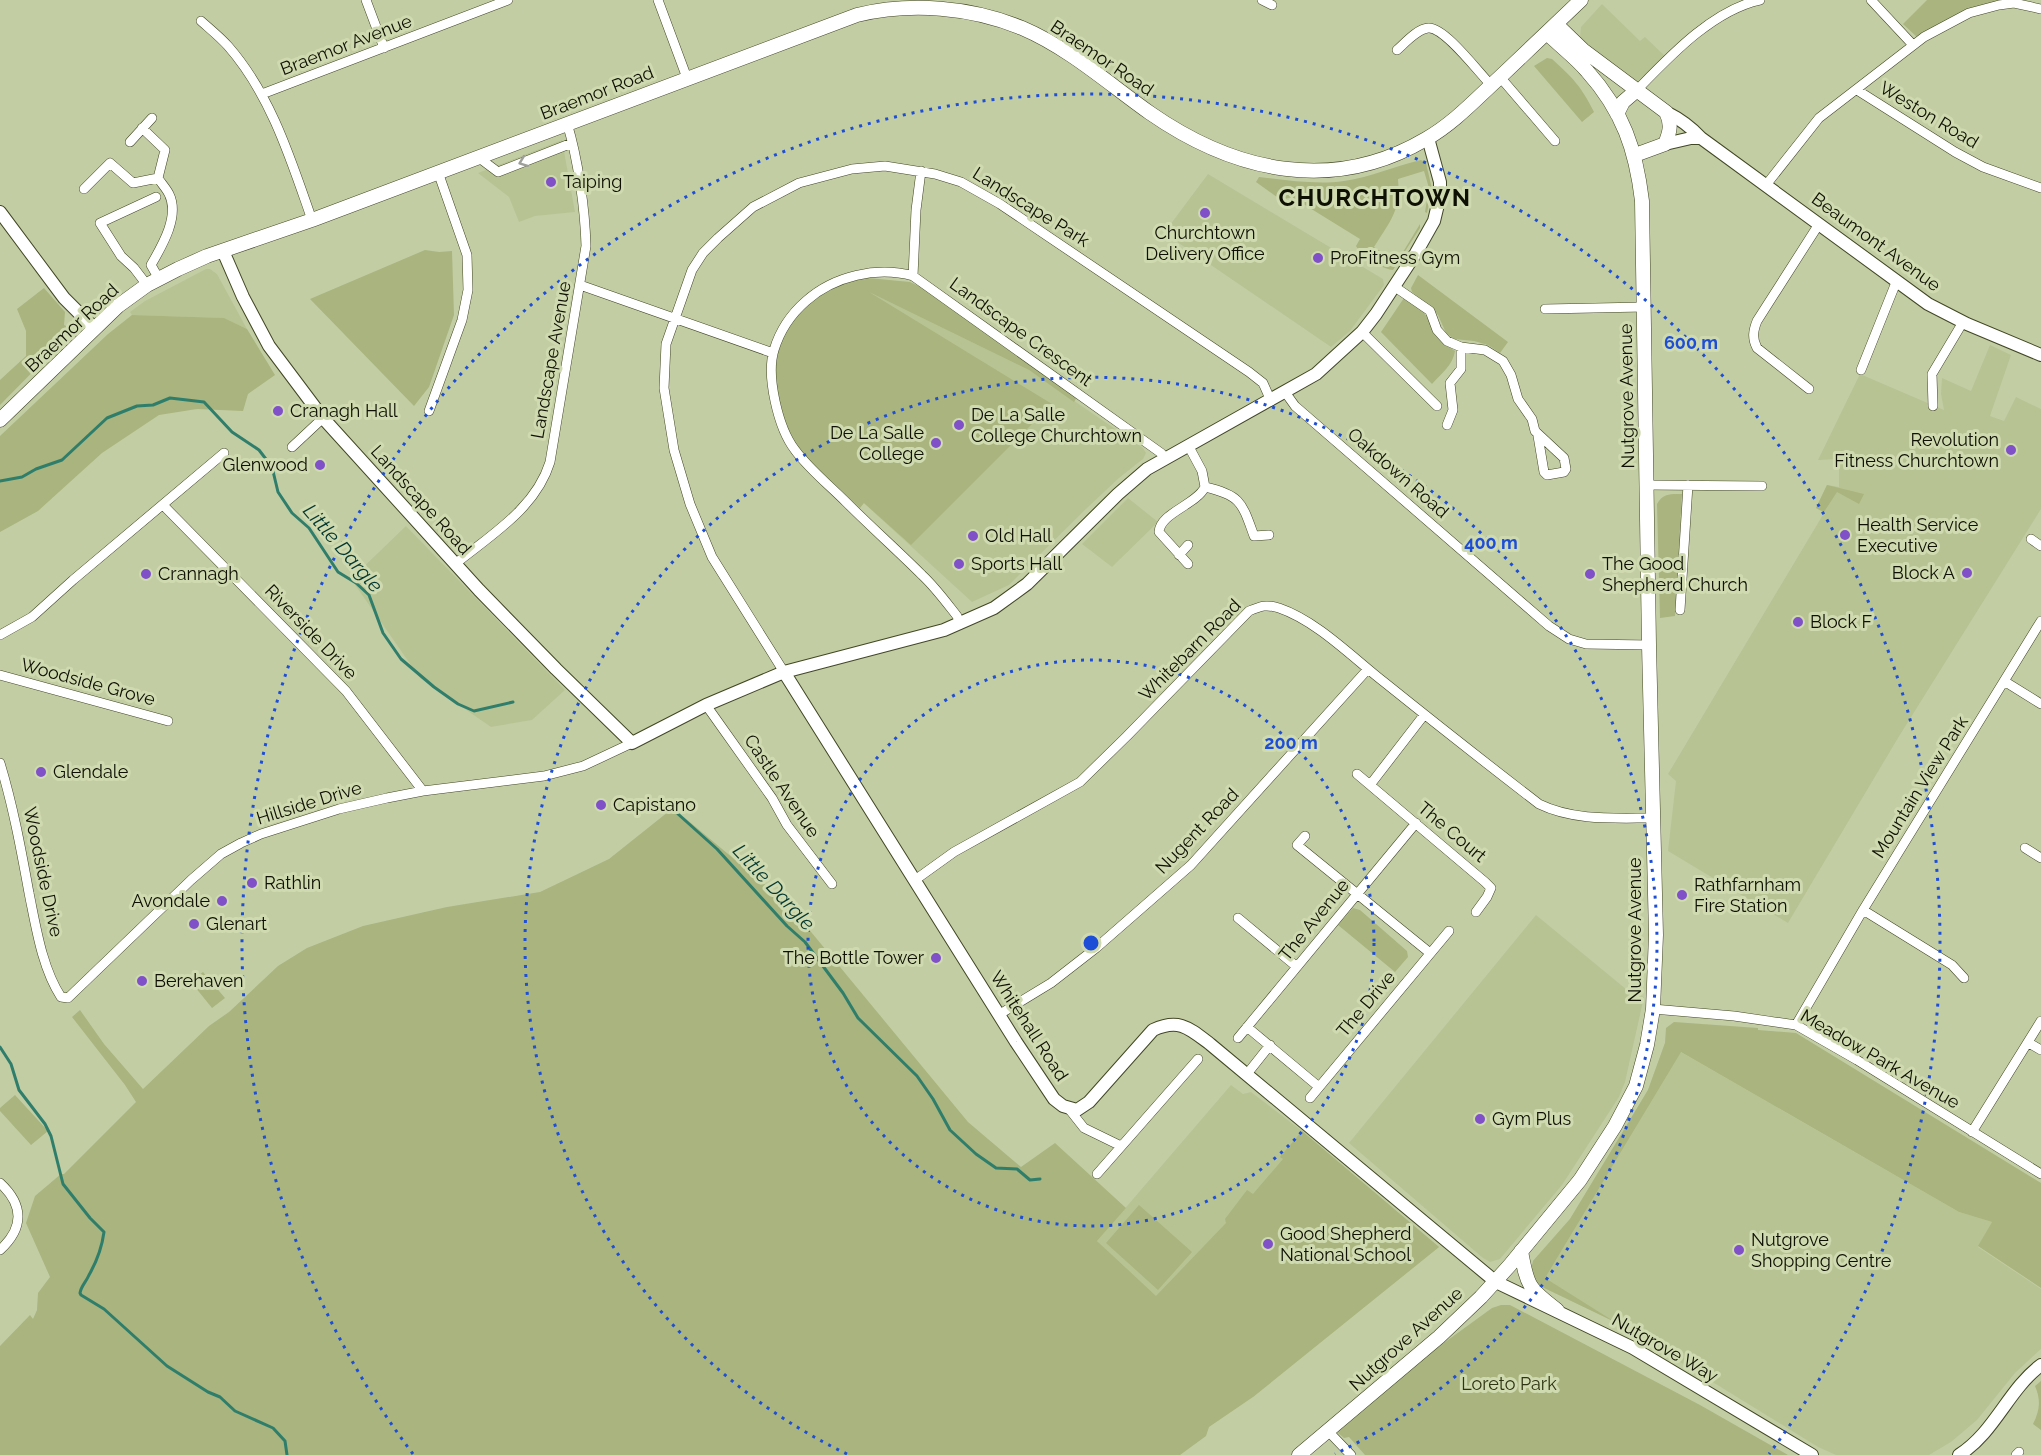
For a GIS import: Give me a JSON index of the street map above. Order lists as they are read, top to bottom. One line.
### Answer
{"streets":{"main road":["Braemor Road","Beaumont Avenue","Nutgrove Avenue"],"street":["Braemor Avenue","Weston Road","Landscape Park","Landscape Crescent","Landscape Avenue","Oakdown Road","Landscape Road","Riverside Drive","Whitebarn Road","Woodside Grove","Castle Avenue","Mountain View Park","Hillside Drive","Nugent Road","The Court","Woodside Drive","The Avenue","The Drive","Whitehall Road","Meadow Park Avenue","Nutgrove Way"]},"crossings":[["Braemor Road","Landscape Avenue"],["Braemor Road","Nutgrove Avenue"],["Braemor Road","Landscape Road"],["Weston Road","Beaumont Avenue"],["Landscape Park","Whitehall Road"],["Beaumont Avenue","Nutgrove Avenue"],["Landscape Avenue","Landscape Road"],["Nutgrove Avenue","Oakdown Road"],["Nutgrove Avenue","Whitebarn Road"],["Nutgrove Avenue","Meadow Park Avenue"],["Nutgrove Avenue","Nutgrove Way"],["Landscape Road","Hillside Drive"],["Riverside Drive","Hillside Drive"],["Whitebarn Road","Nugent Road"],["Whitebarn Road","Whitehall Road"],["Mountain View Park","Meadow Park Avenue"],["Hillside Drive","Woodside Drive"],["Nugent Road","Whitehall Road"],["The Court","The Avenue"]],"districts":["CHURCHTOWN"],"water":["Little Dargle"],"parks":["Loreto Park"],"places":["Taiping","Churchtown Delivery Office","ProFitness Gym","Cranagh Hall","De La Salle College Churchtown","De La Salle College","Revolution Fitness Churchtown","Glenwood","Health Service Executive","Old Hall","Sports Hall","Block A","Crannagh","The Good Shepherd Church","Block F","Glendale","Capistano","Rathlin","Rathfarnham Fire Station","Avondale","Glenart","The Bottle Tower","Berehaven","Gym Plus","Good Shepherd National School","Nutgrove Shopping Centre"],"rings":["600 m","400 m","200 m"]}
